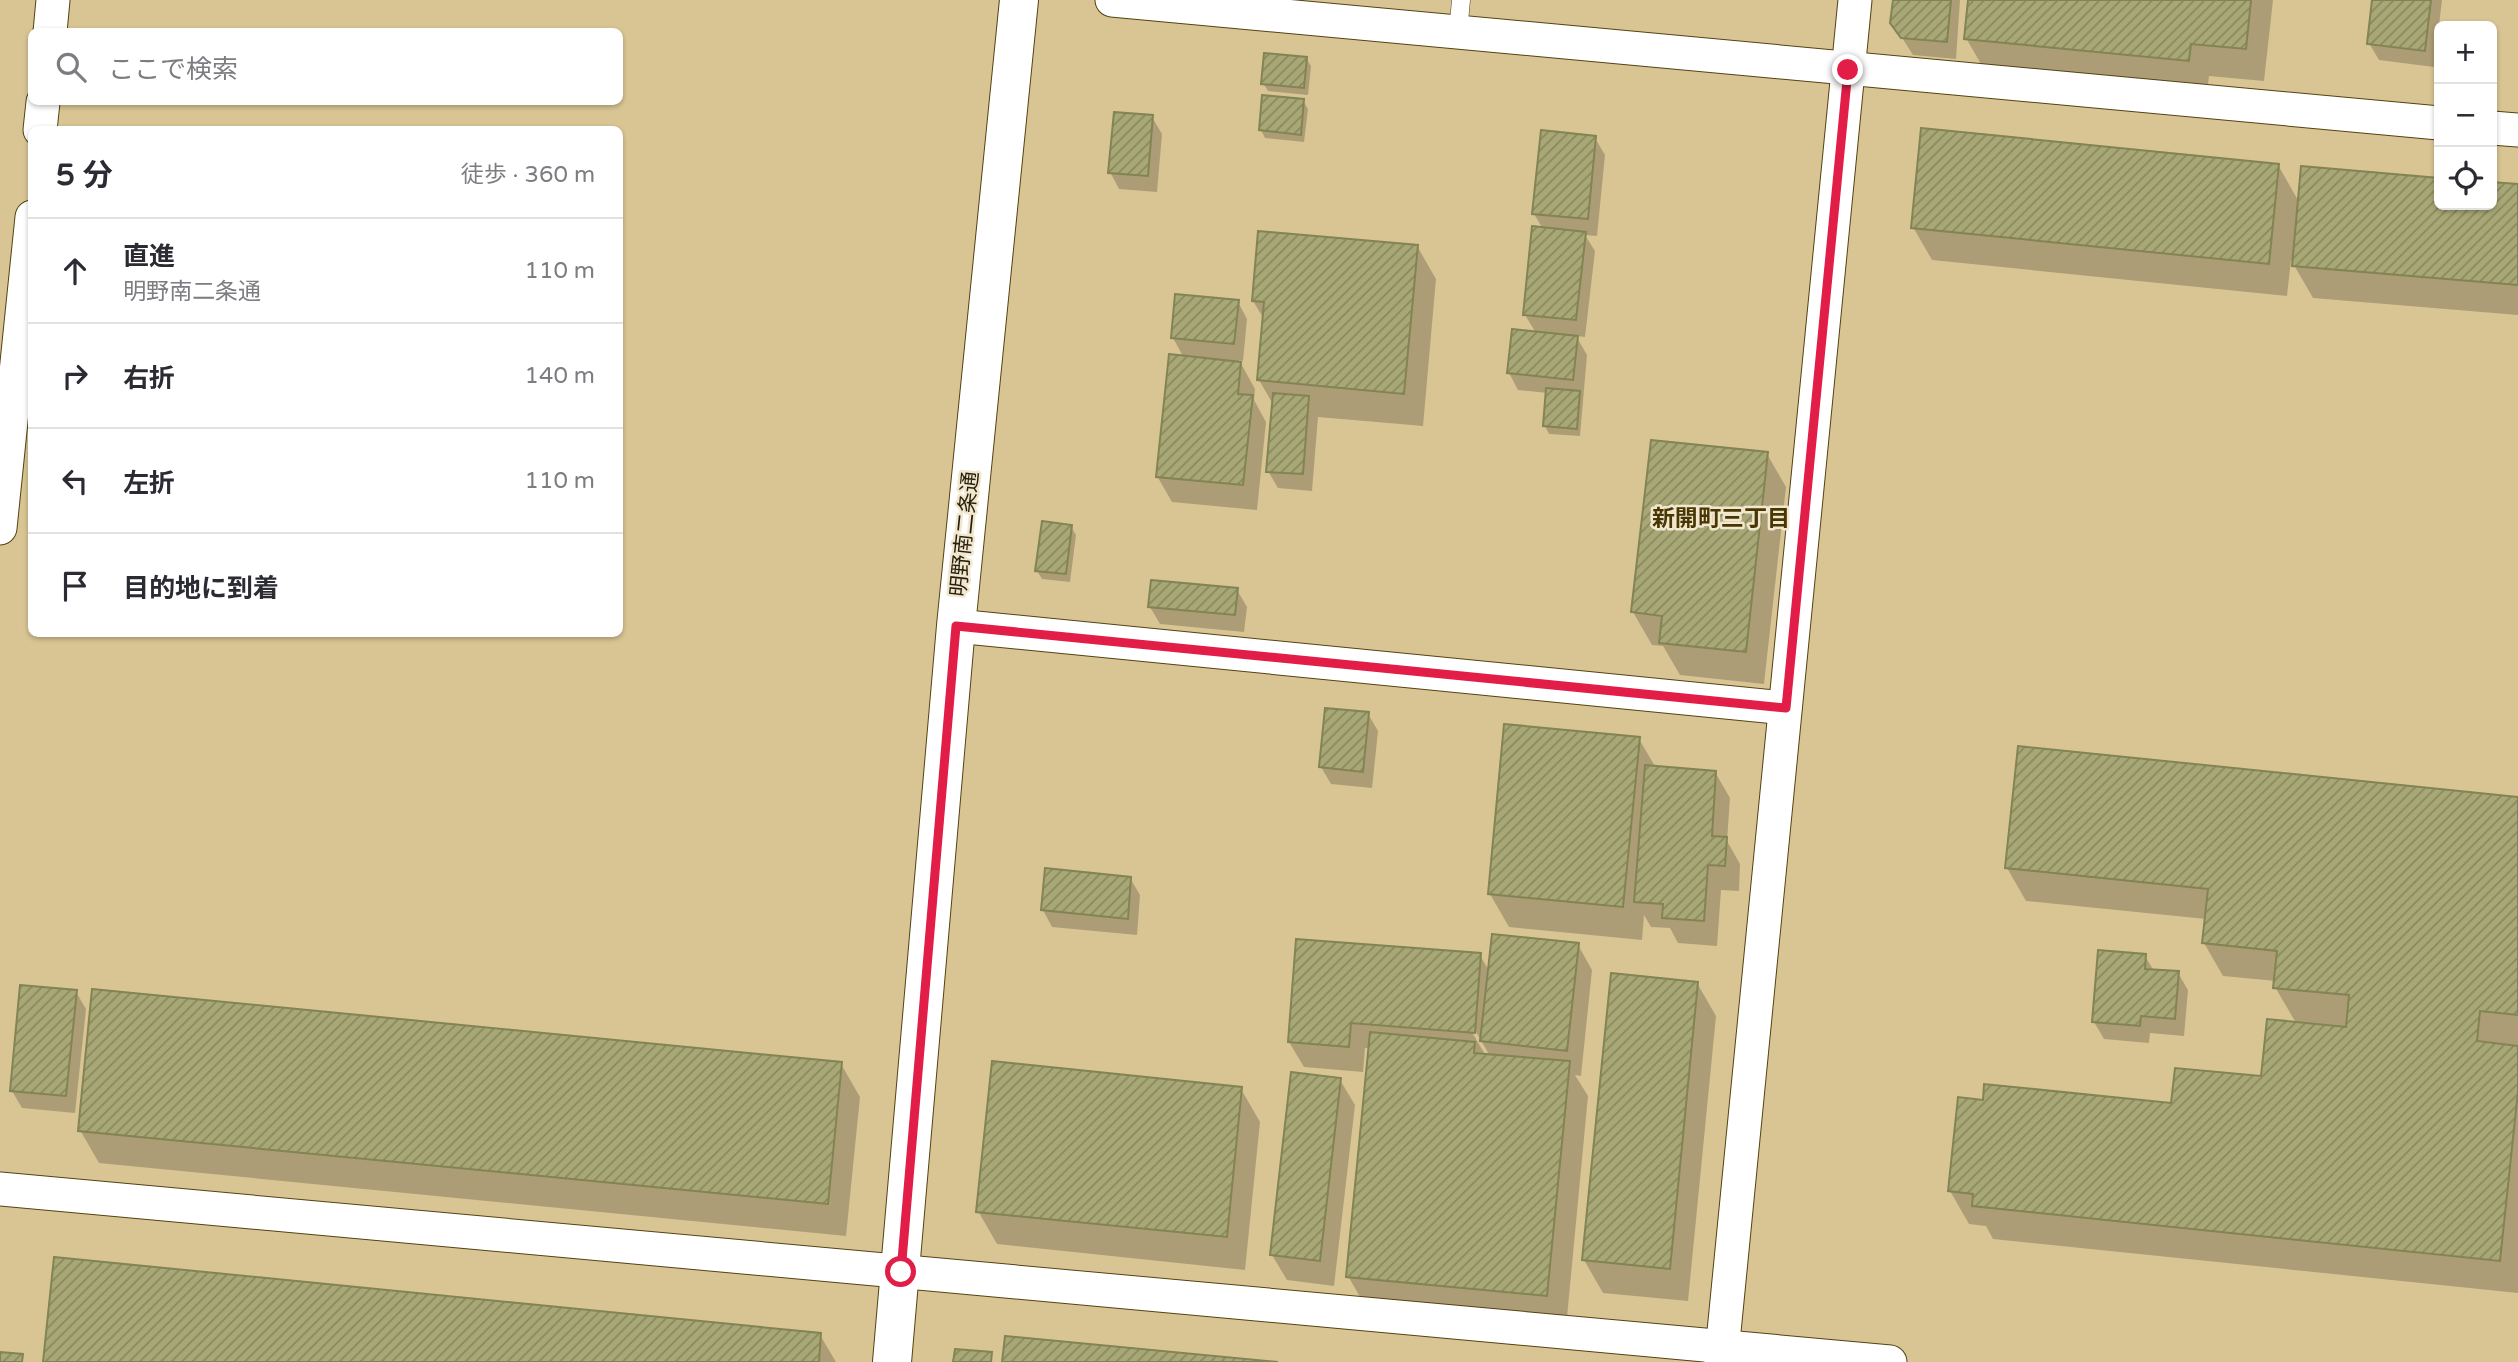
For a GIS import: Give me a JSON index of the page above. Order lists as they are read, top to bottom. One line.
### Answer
{"streets":{"street":["明野南二条通"]},"districts":["新開町三丁目"],"page":{"map_buttons":["+","−"],"search":"ここで検索","heading":["5 分","徒歩 · 360 m"],"list":[["直進","明野南二条通","110 m"],["右折","140 m"],["左折","110 m"],"目的地に到着"]}}
